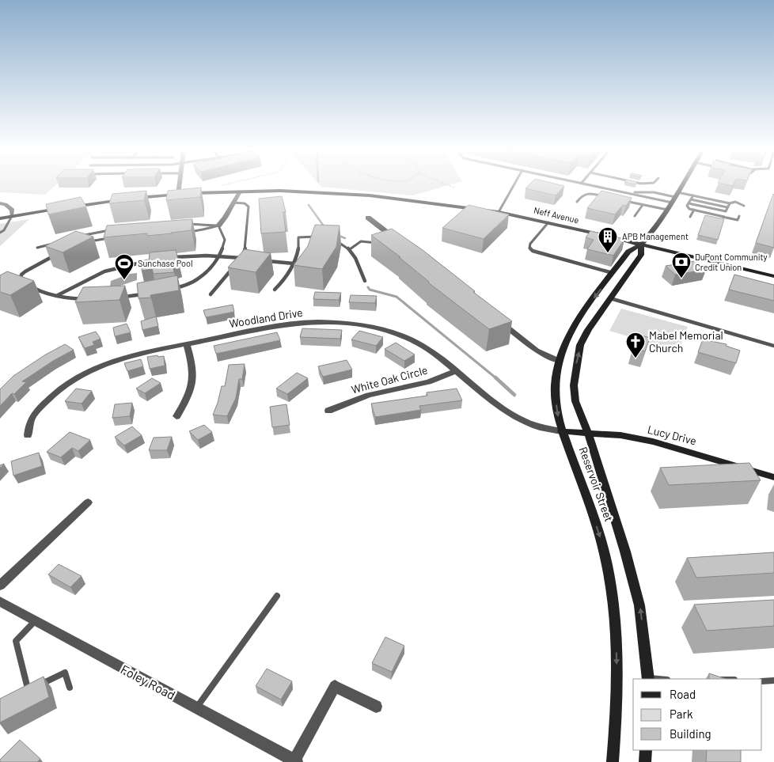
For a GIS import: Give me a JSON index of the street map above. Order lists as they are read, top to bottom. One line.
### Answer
{"streets":{"main road":["Neff Avenue","Lucy Drive","Reservoir Street"],"street":["Woodland Drive","White Oak Circle","Foley Road"]},"crossings":[["Neff Avenue","Reservoir Street"],["Woodland Drive","White Oak Circle"],["Woodland Drive","Lucy Drive"],["Woodland Drive","Reservoir Street"],["Lucy Drive","Reservoir Street"]],"places":{"building":["APB Management"],"bank":["DuPont Community Credit Union"],"sports":["Sunchase Pool"],"church":["Mabel Memorial Church"]},"legend":["Road","Park","Building"]}
